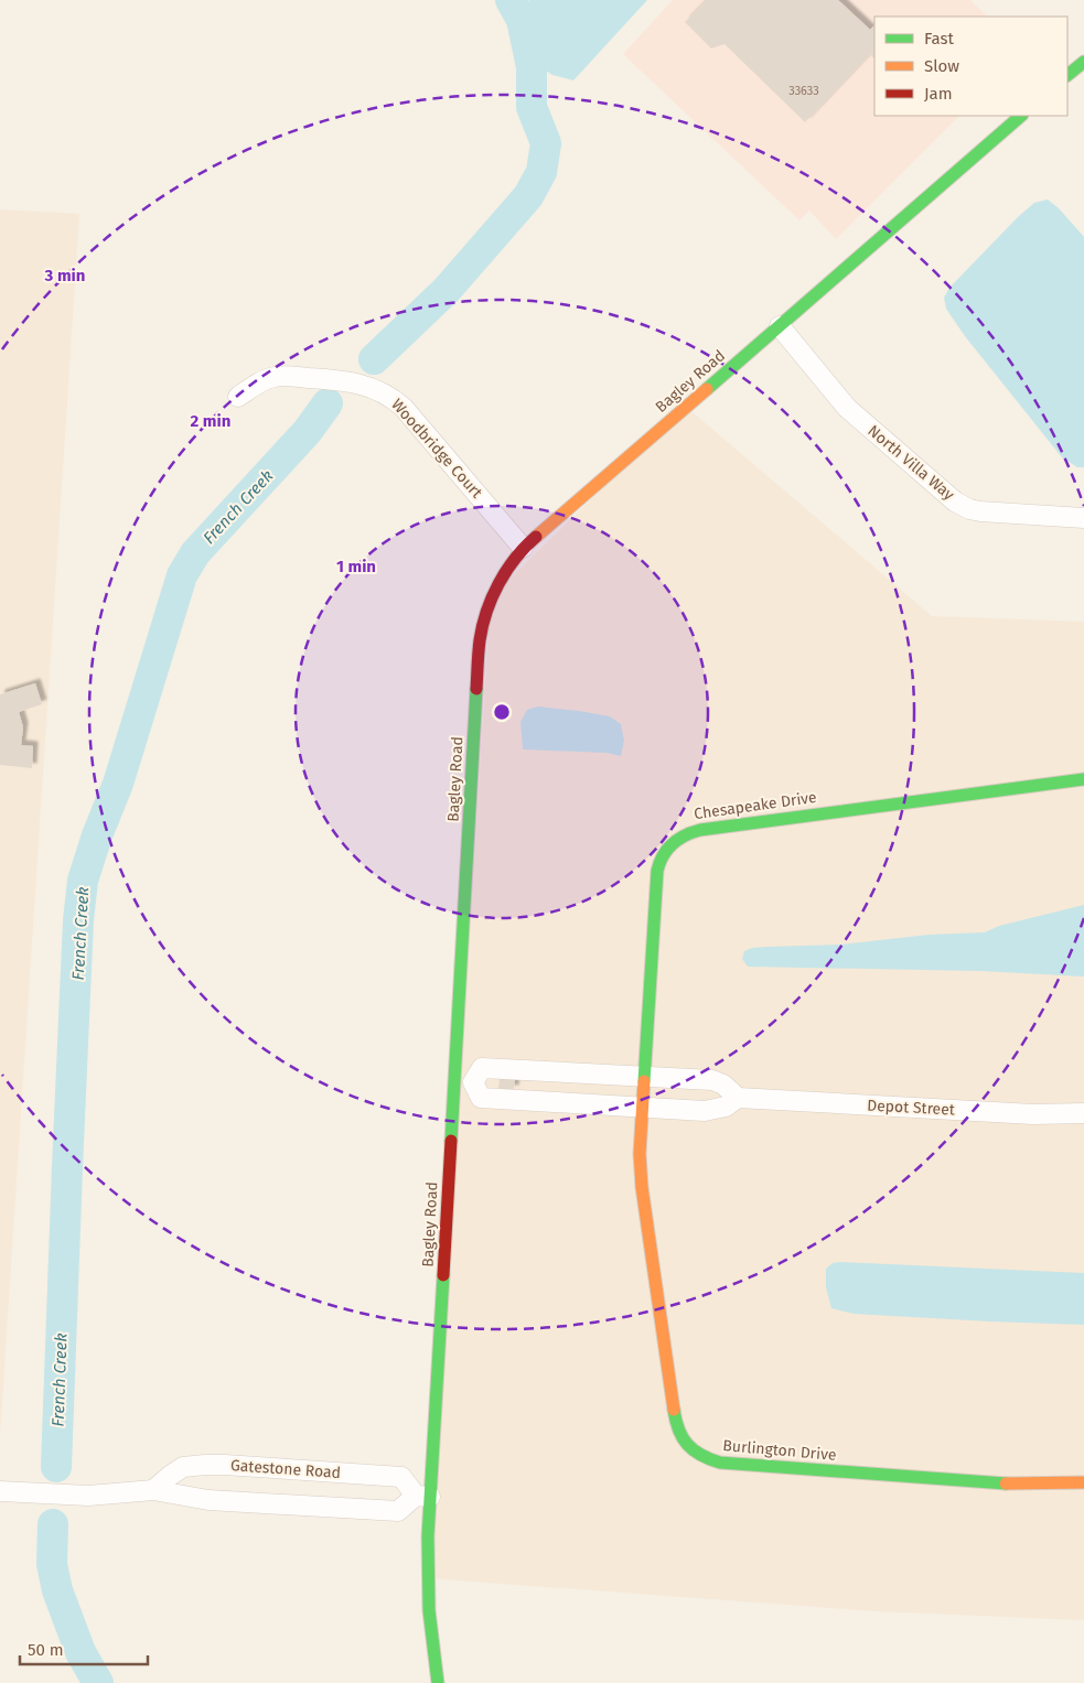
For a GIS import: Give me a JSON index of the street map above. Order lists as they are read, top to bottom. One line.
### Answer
{"streets":{"street":["Bagley Road","Woodbridge Court","North Villa Way","Chesapeake Drive","Depot Street","Burlington Drive","Gatestone Road"]},"crossings":[["Bagley Road","Woodbridge Court"],["Bagley Road","North Villa Way"],["Bagley Road","Depot Street"],["Bagley Road","Gatestone Road"],["Chesapeake Drive","Burlington Drive"],["Depot Street","Burlington Drive"]],"water":["French Creek"],"house_numbers":["33633"],"legend":["Fast","Slow","Jam"],"scale_bar":"50 m","rings":["3 min","2 min","1 min"]}
